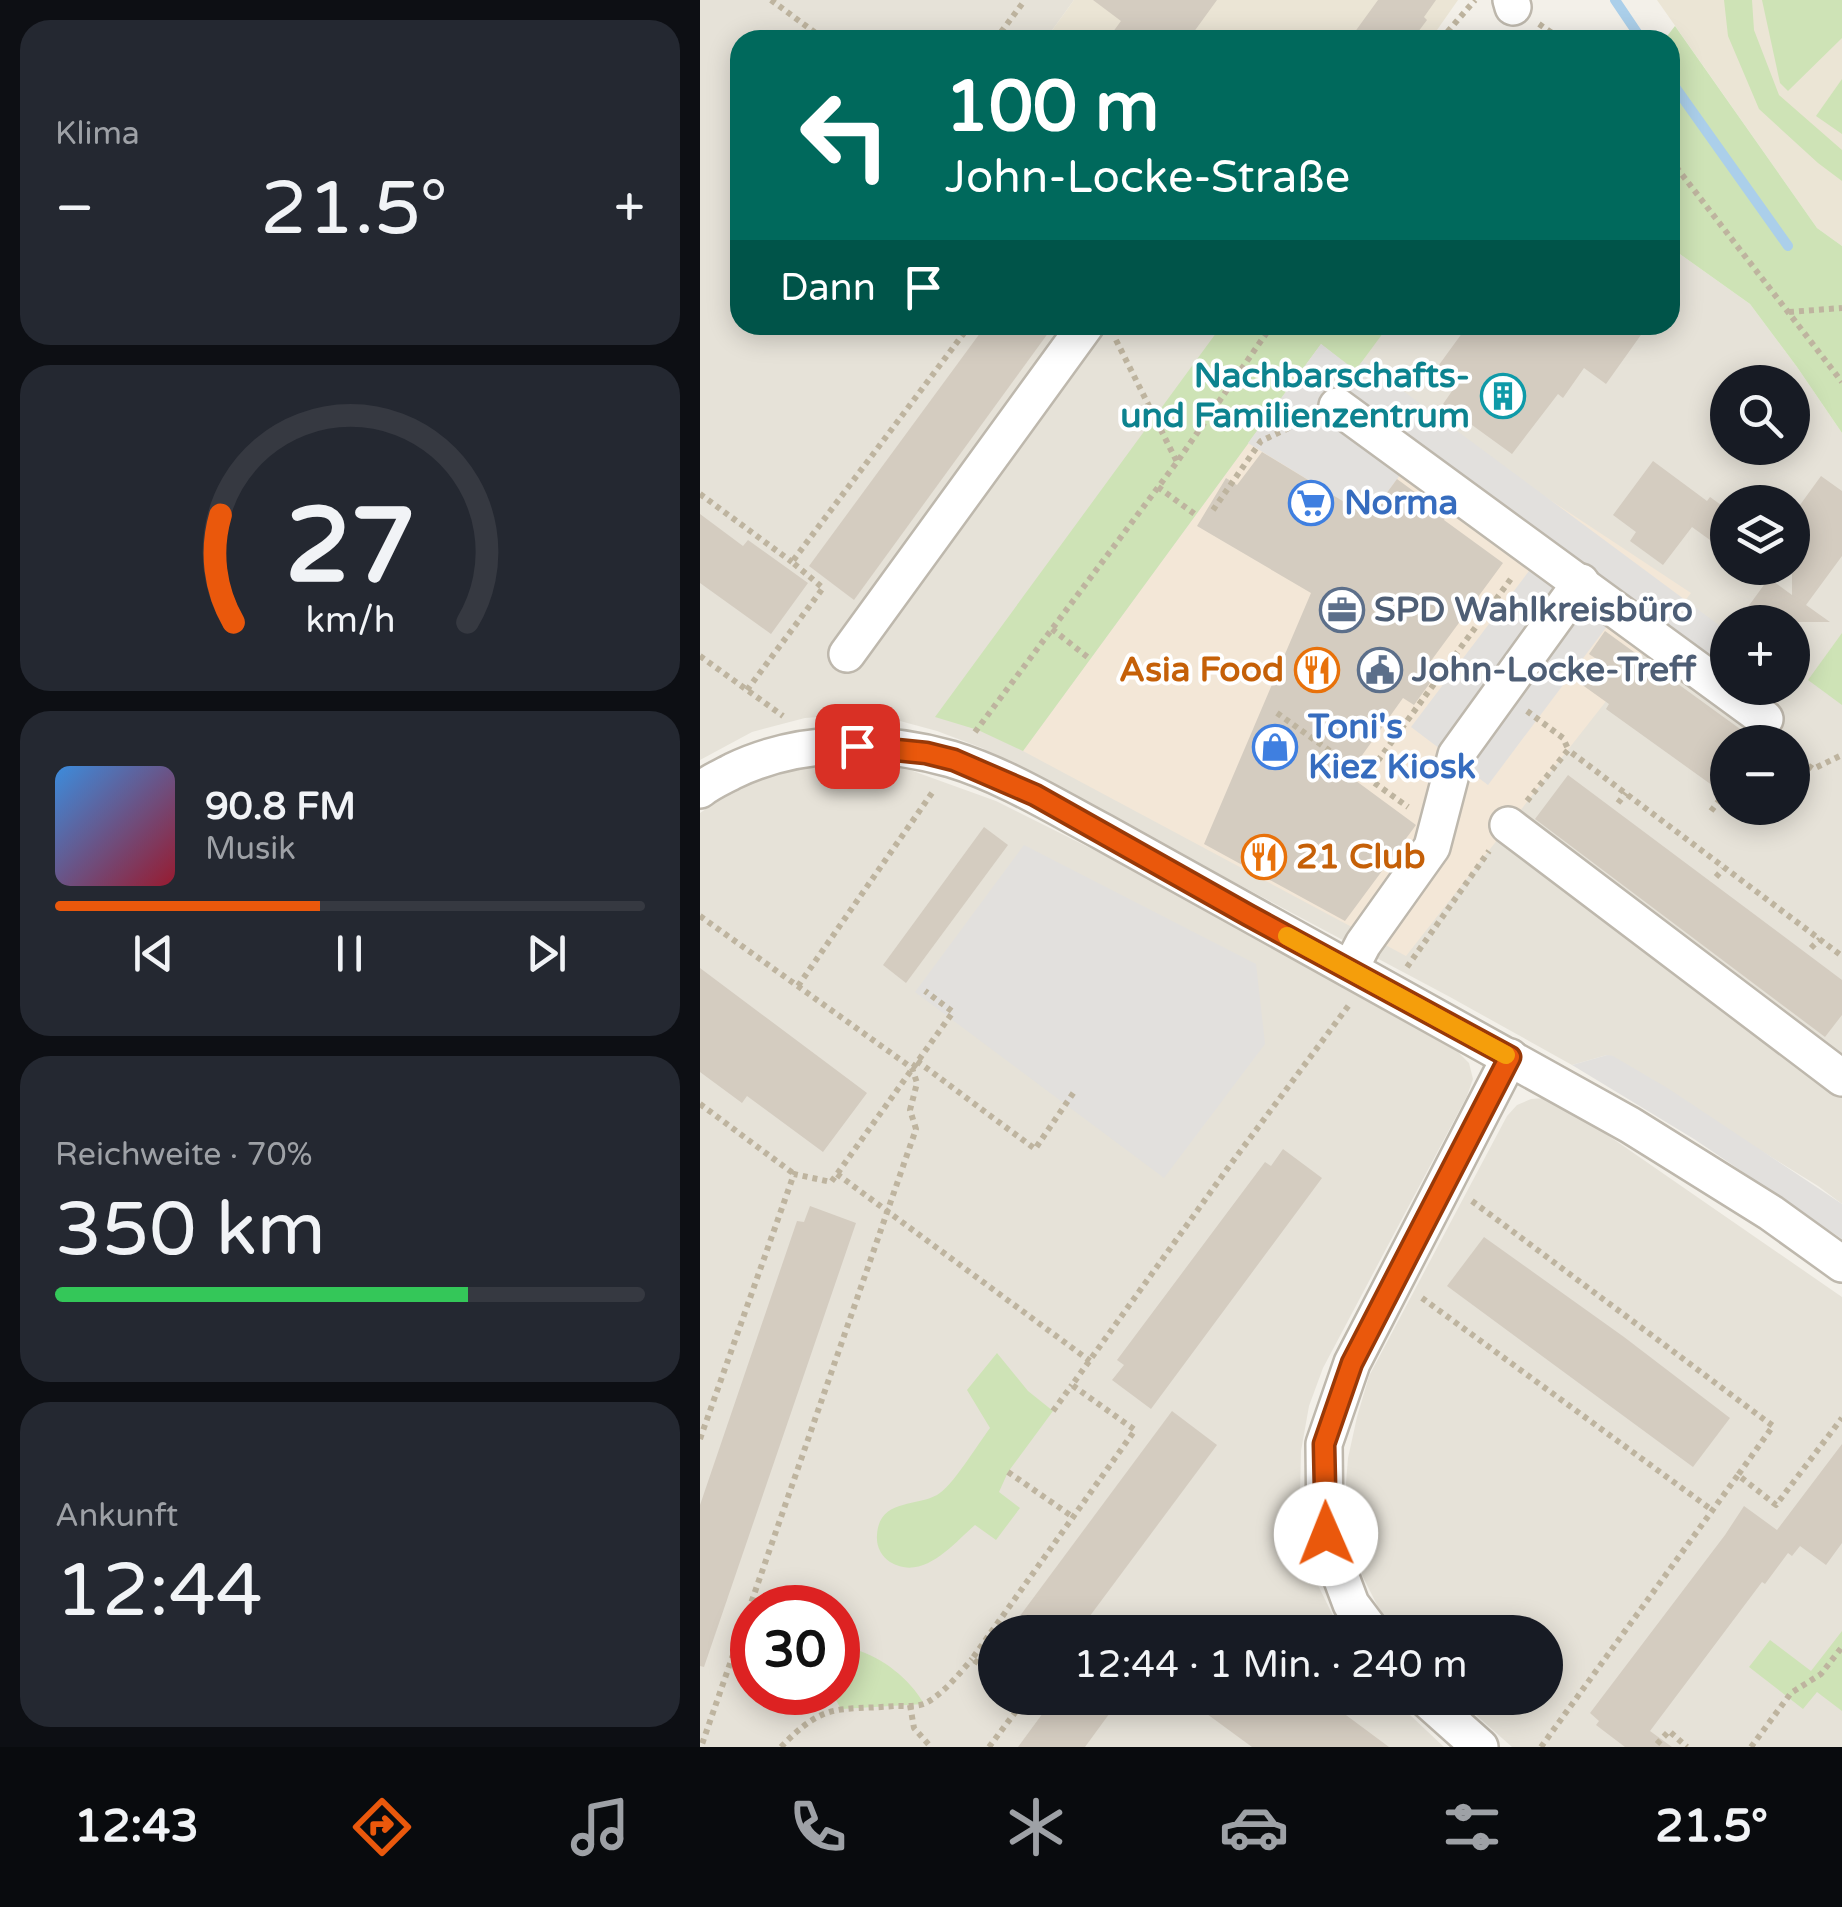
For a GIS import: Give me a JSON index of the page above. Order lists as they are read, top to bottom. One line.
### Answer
{"places":{"building":["Nachbarschafts- und Familienzentrum"],"supermarket":["Norma"],"office":["SPD Wahlkreisbüro"],"restaurant":["Asia Food","21 Club"],"public building":["John-Locke-Treff"],"shop":["Toni's Kiez Kiosk"]},"page":{"tile":["Klima",["Reichweite · 70%","350 km"],["Ankunft","12:44"]],"turn":["100 m","John-Locke-Straße"],"heat":["−","21.5°","+"],"then":"Dann","map_buttons":["+","−"],"song":["90.8 FM","Musik"],"limit":"30","trip":"12:44 · 1 Min. · 240 m","tabs":["12:43","21.5°"],"gauge":["27","km/h"]}}
